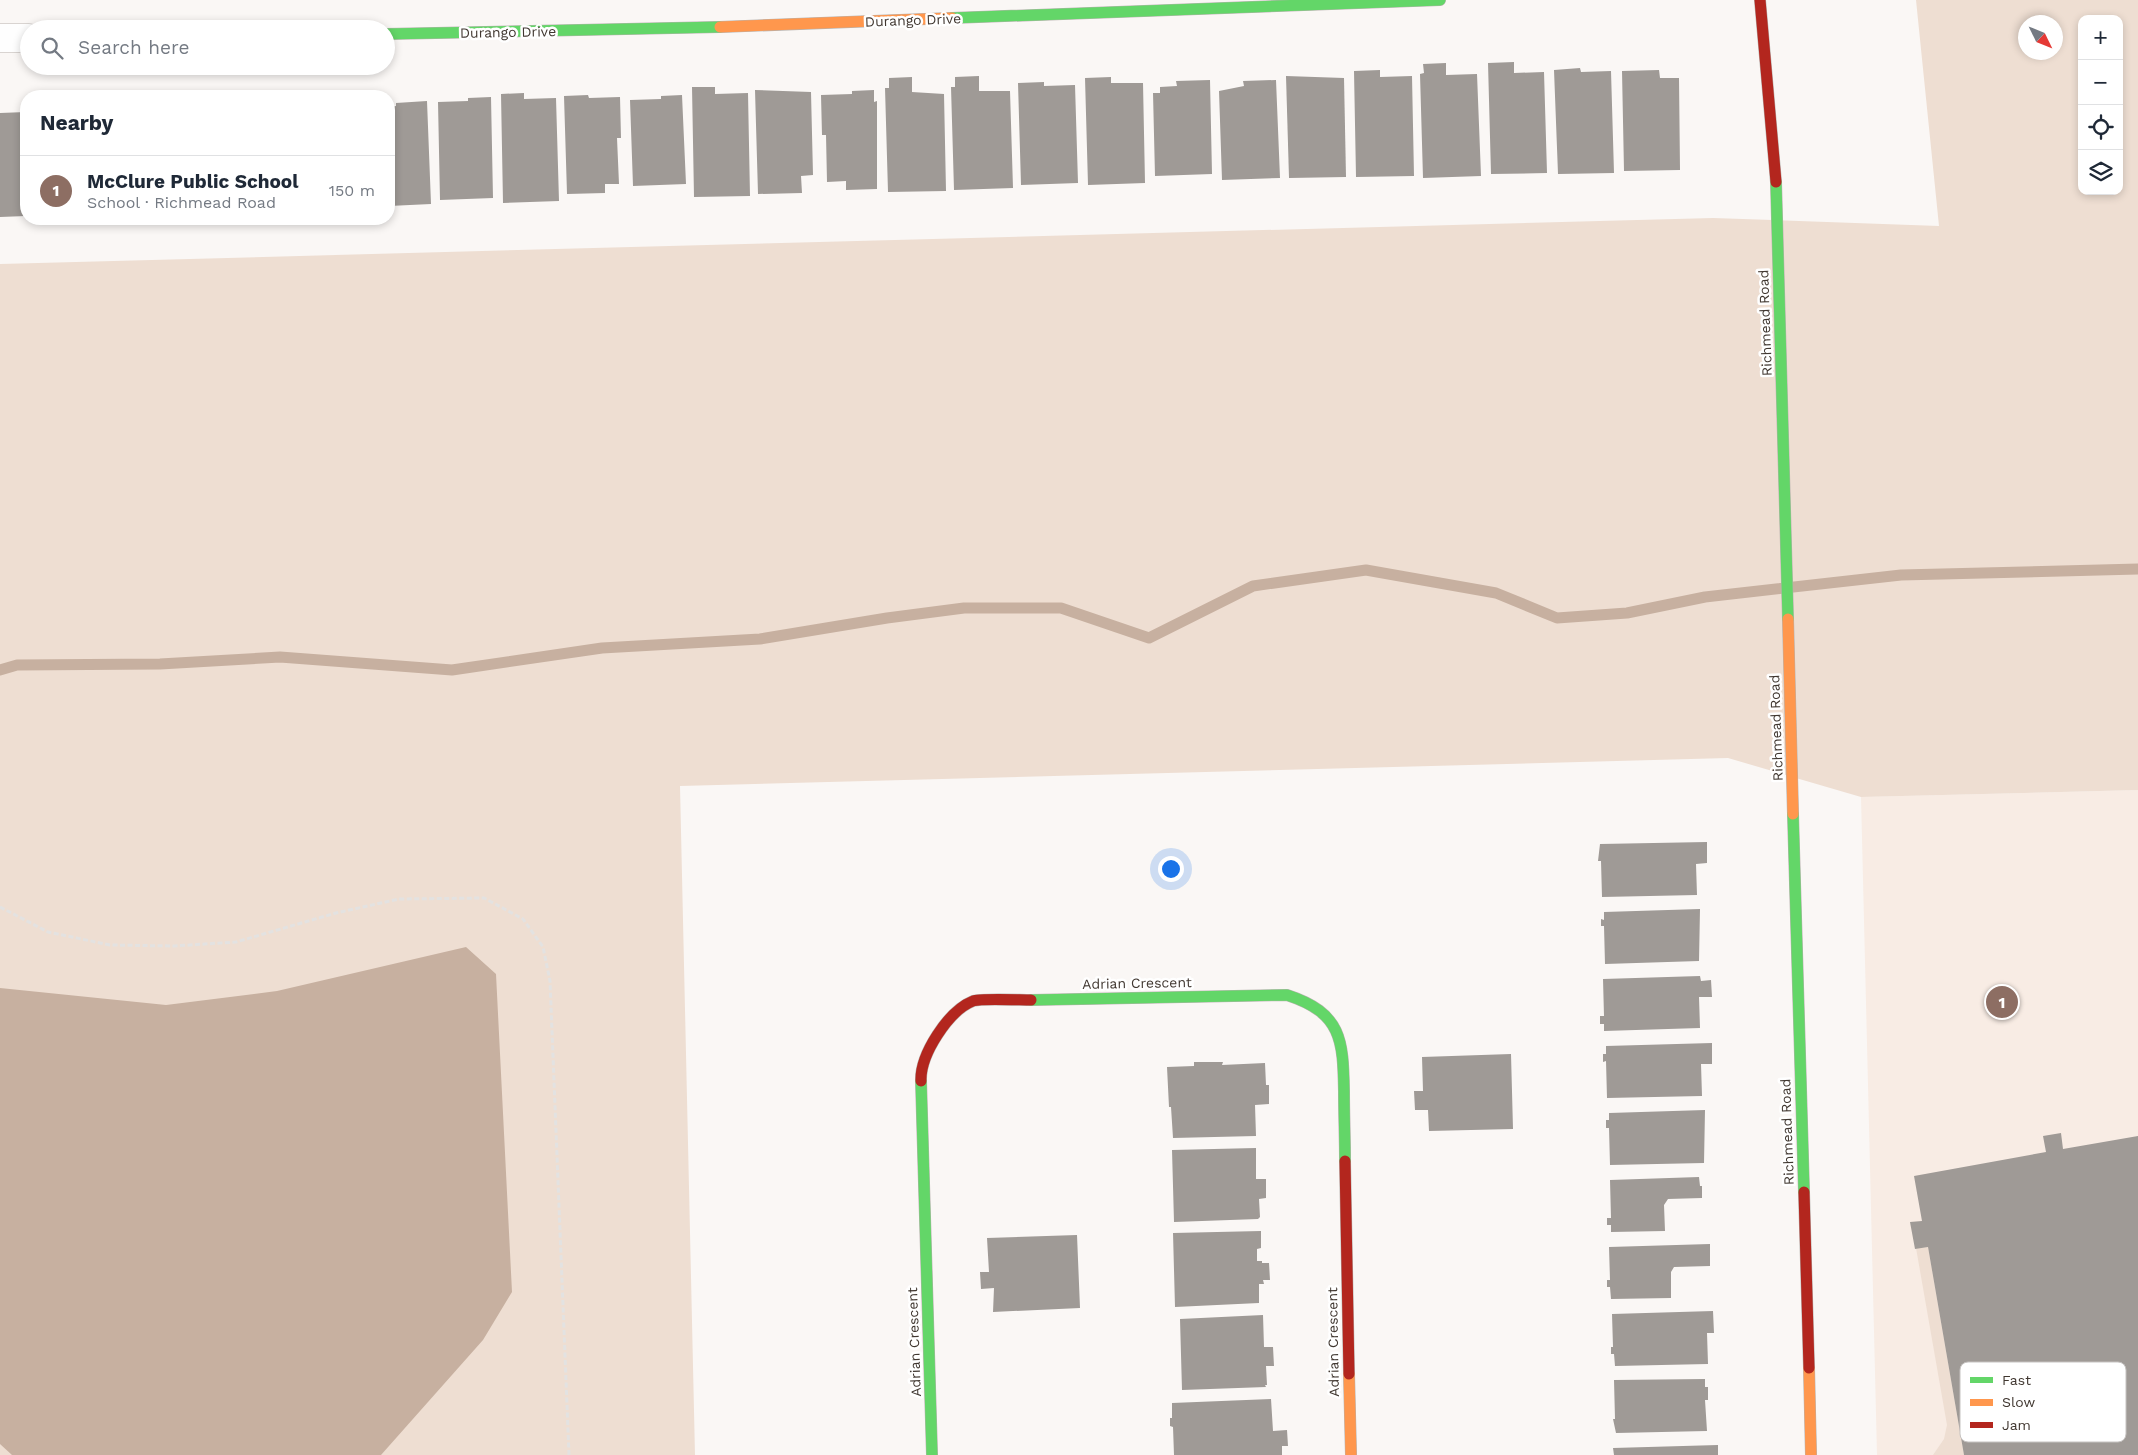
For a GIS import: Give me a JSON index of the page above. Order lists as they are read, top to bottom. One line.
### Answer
{"streets":{"street":["Durango Drive","Richmead Road","Adrian Crescent"]},"legend":["Fast","Slow","Jam"],"north":"bottom right","page":{"map_buttons":["+","−"],"search":"Search here","heading":"Nearby","list":[{"mark":"1","name":"McClure Public School","note":"School · Richmead Road","value":"150 m"}],"pins":"1"}}
